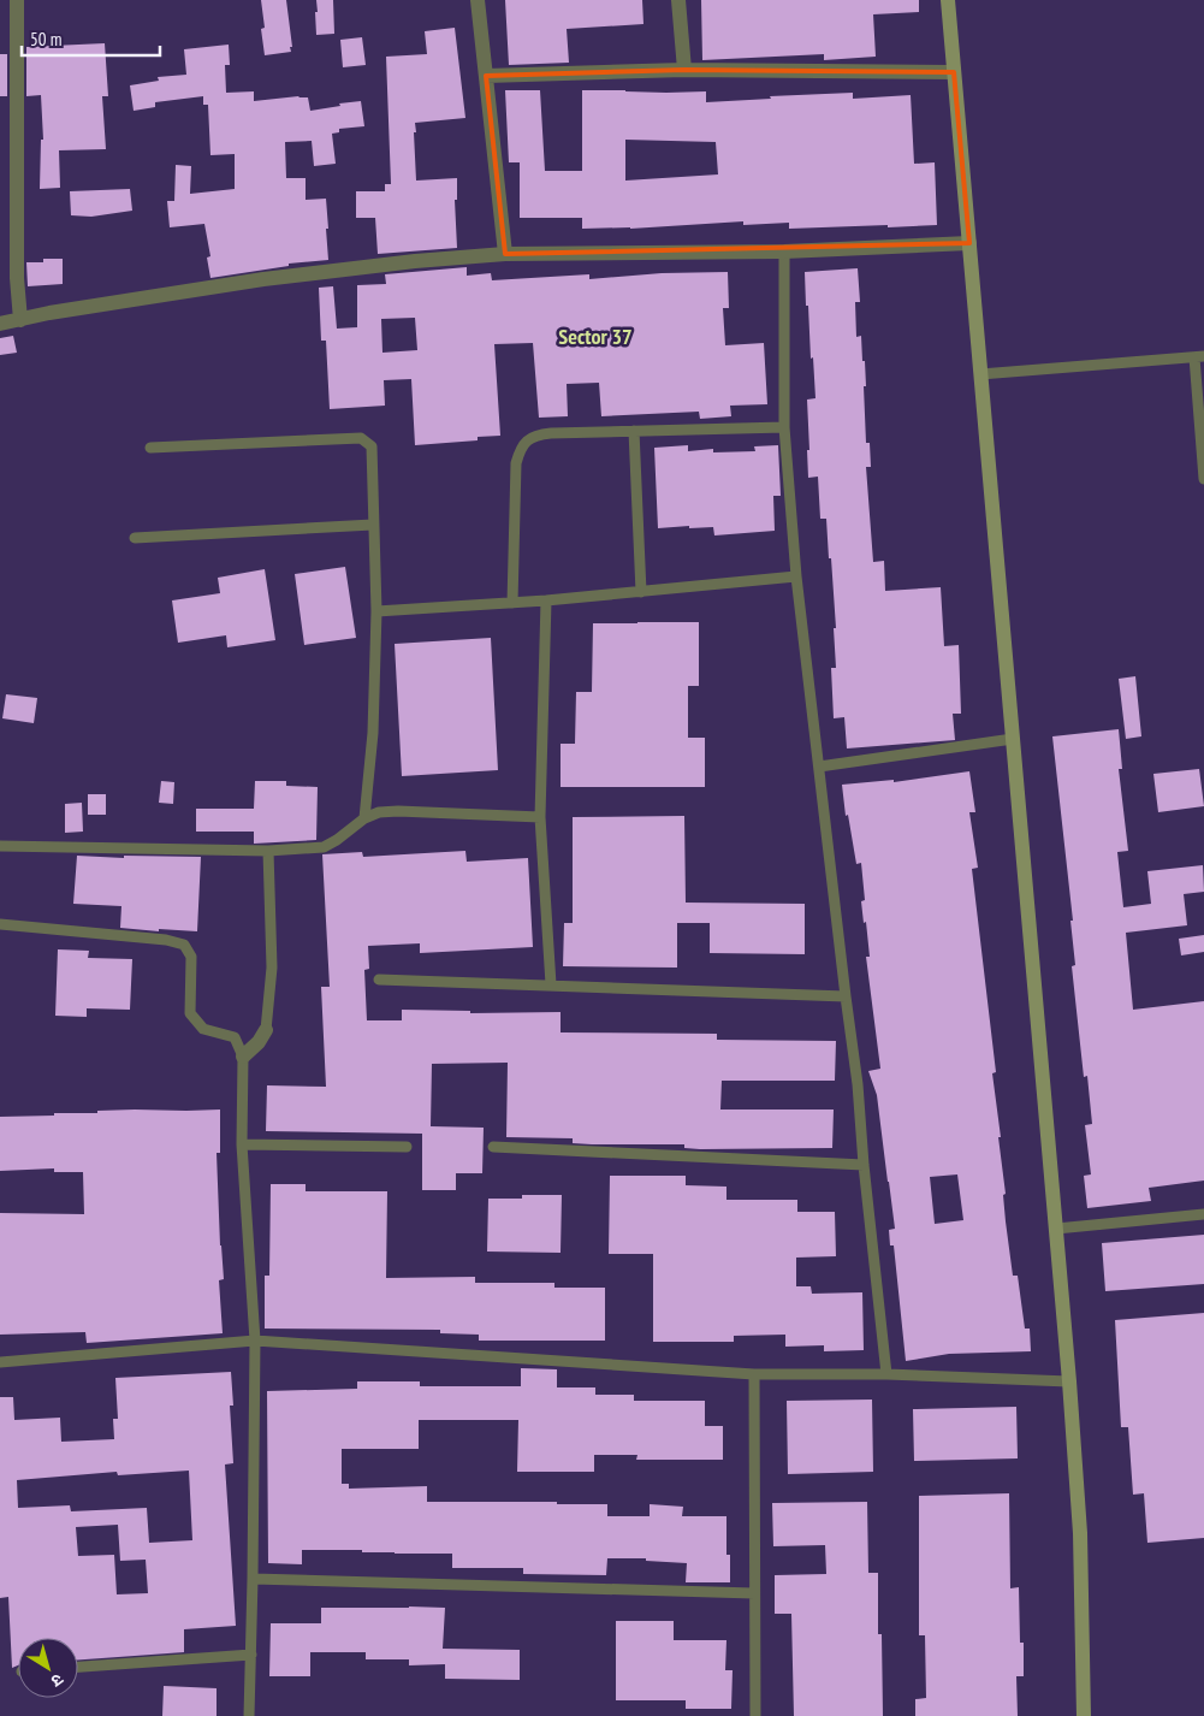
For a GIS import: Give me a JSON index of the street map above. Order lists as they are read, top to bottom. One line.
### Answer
{"districts":["Sector 37"],"scale_bar":"50 m","north":"bottom right"}
